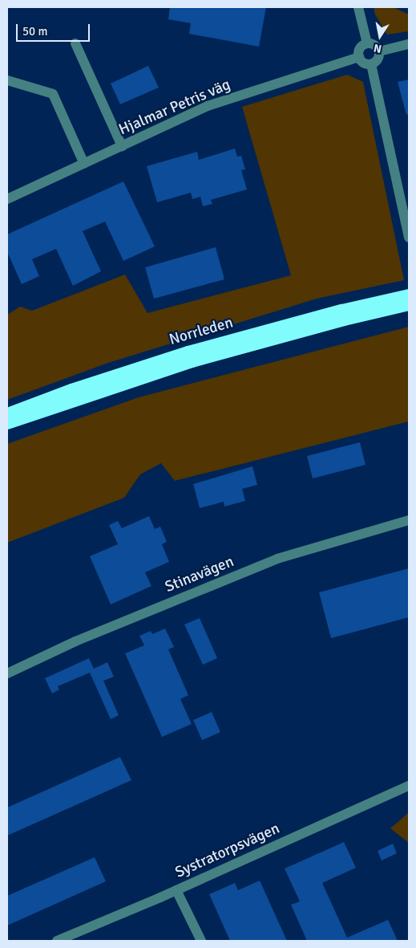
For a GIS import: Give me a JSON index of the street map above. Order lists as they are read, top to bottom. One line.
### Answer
{"streets":{"highway":["Norrleden"],"street":["Hjalmar Petris väg","Stinavägen","Systratorpsvägen"]},"scale_bar":"50 m","north":"bottom"}
